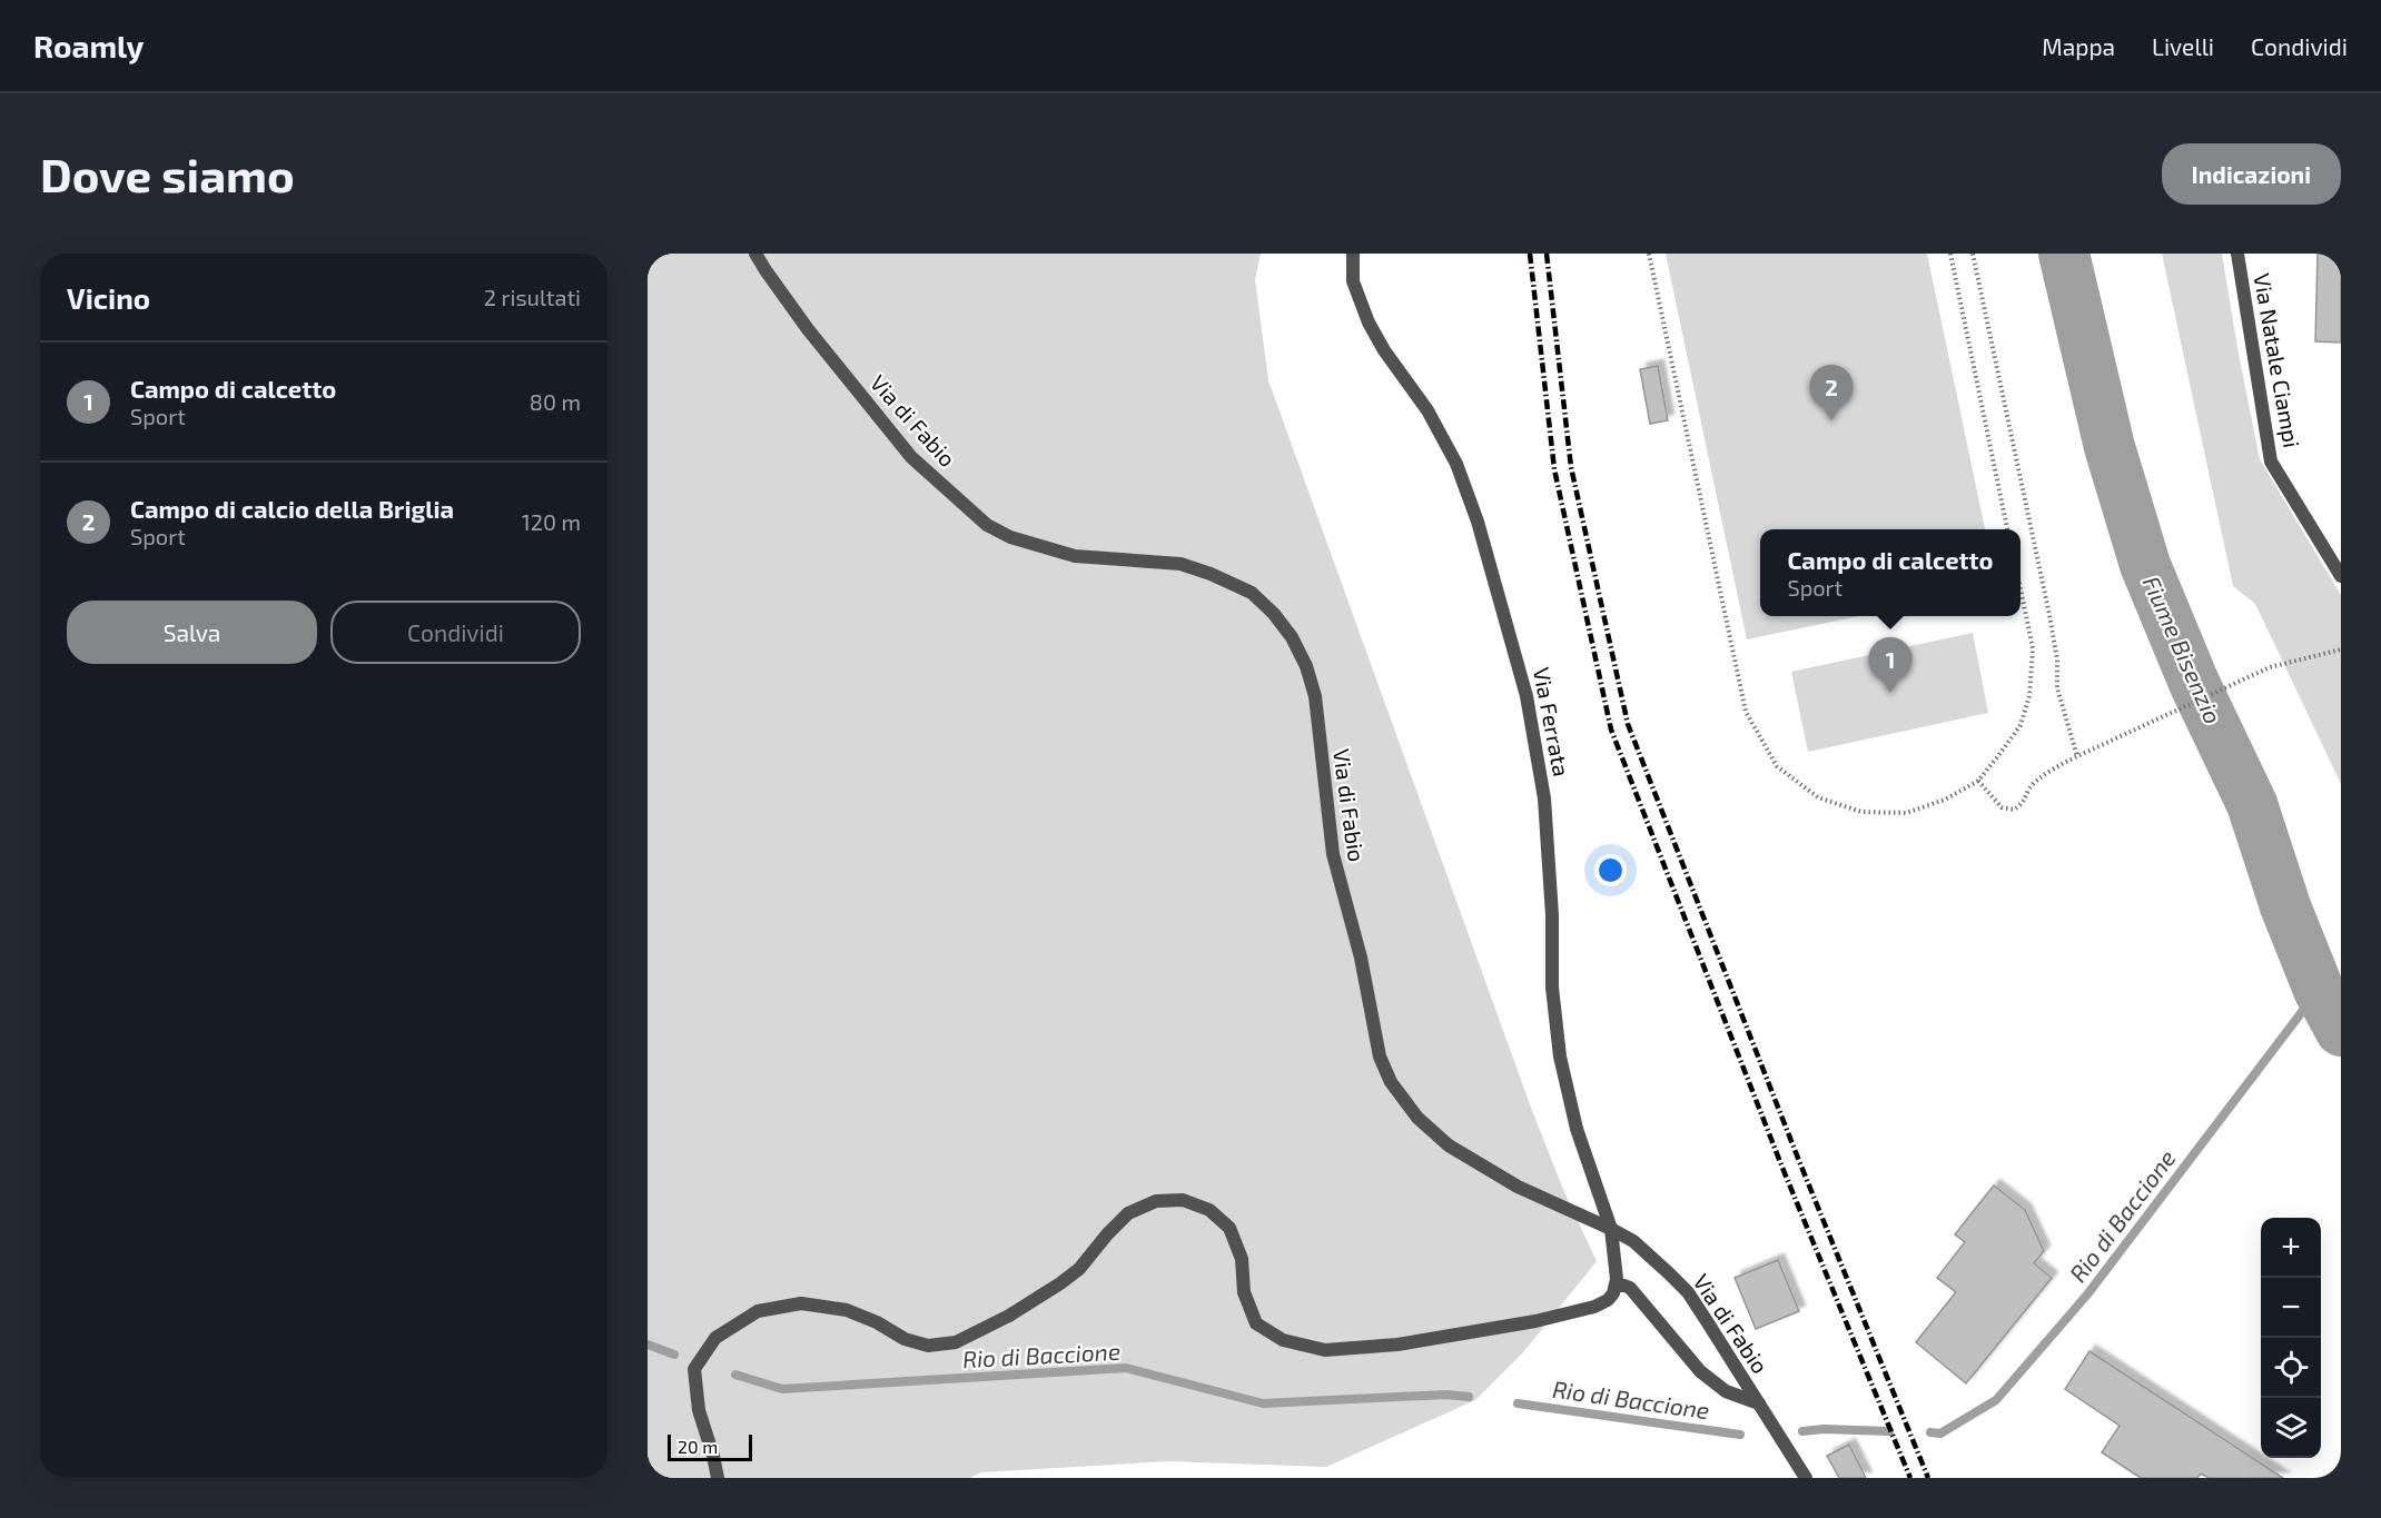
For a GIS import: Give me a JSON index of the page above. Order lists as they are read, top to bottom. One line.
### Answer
{"streets":{"street":["Via Natale Ciampi","Via di Fabio","Via Ferrata"]},"crossings":[["Via di Fabio","Via Ferrata"]],"water":["Fiume Bisenzio","Rio di Baccione"],"scale_bar":"20 m","page":{"header":"Roamly","nav":["Mappa","Livelli","Condividi"],"buttons":["Indicazioni",["Salva","Condividi"]],"title":"Dove siamo","heading":["Vicino","2 risultati"],"list":[{"mark":"1","name":"Campo di calcetto","note":"Sport","value":"80 m"},{"mark":"2","name":"Campo di calcio della Briglia","note":"Sport","value":"120 m"}],"pins":["2","1"],"popup":["Campo di calcetto","Sport"],"map_buttons":["+","−"],"scale":"20 m"}}
